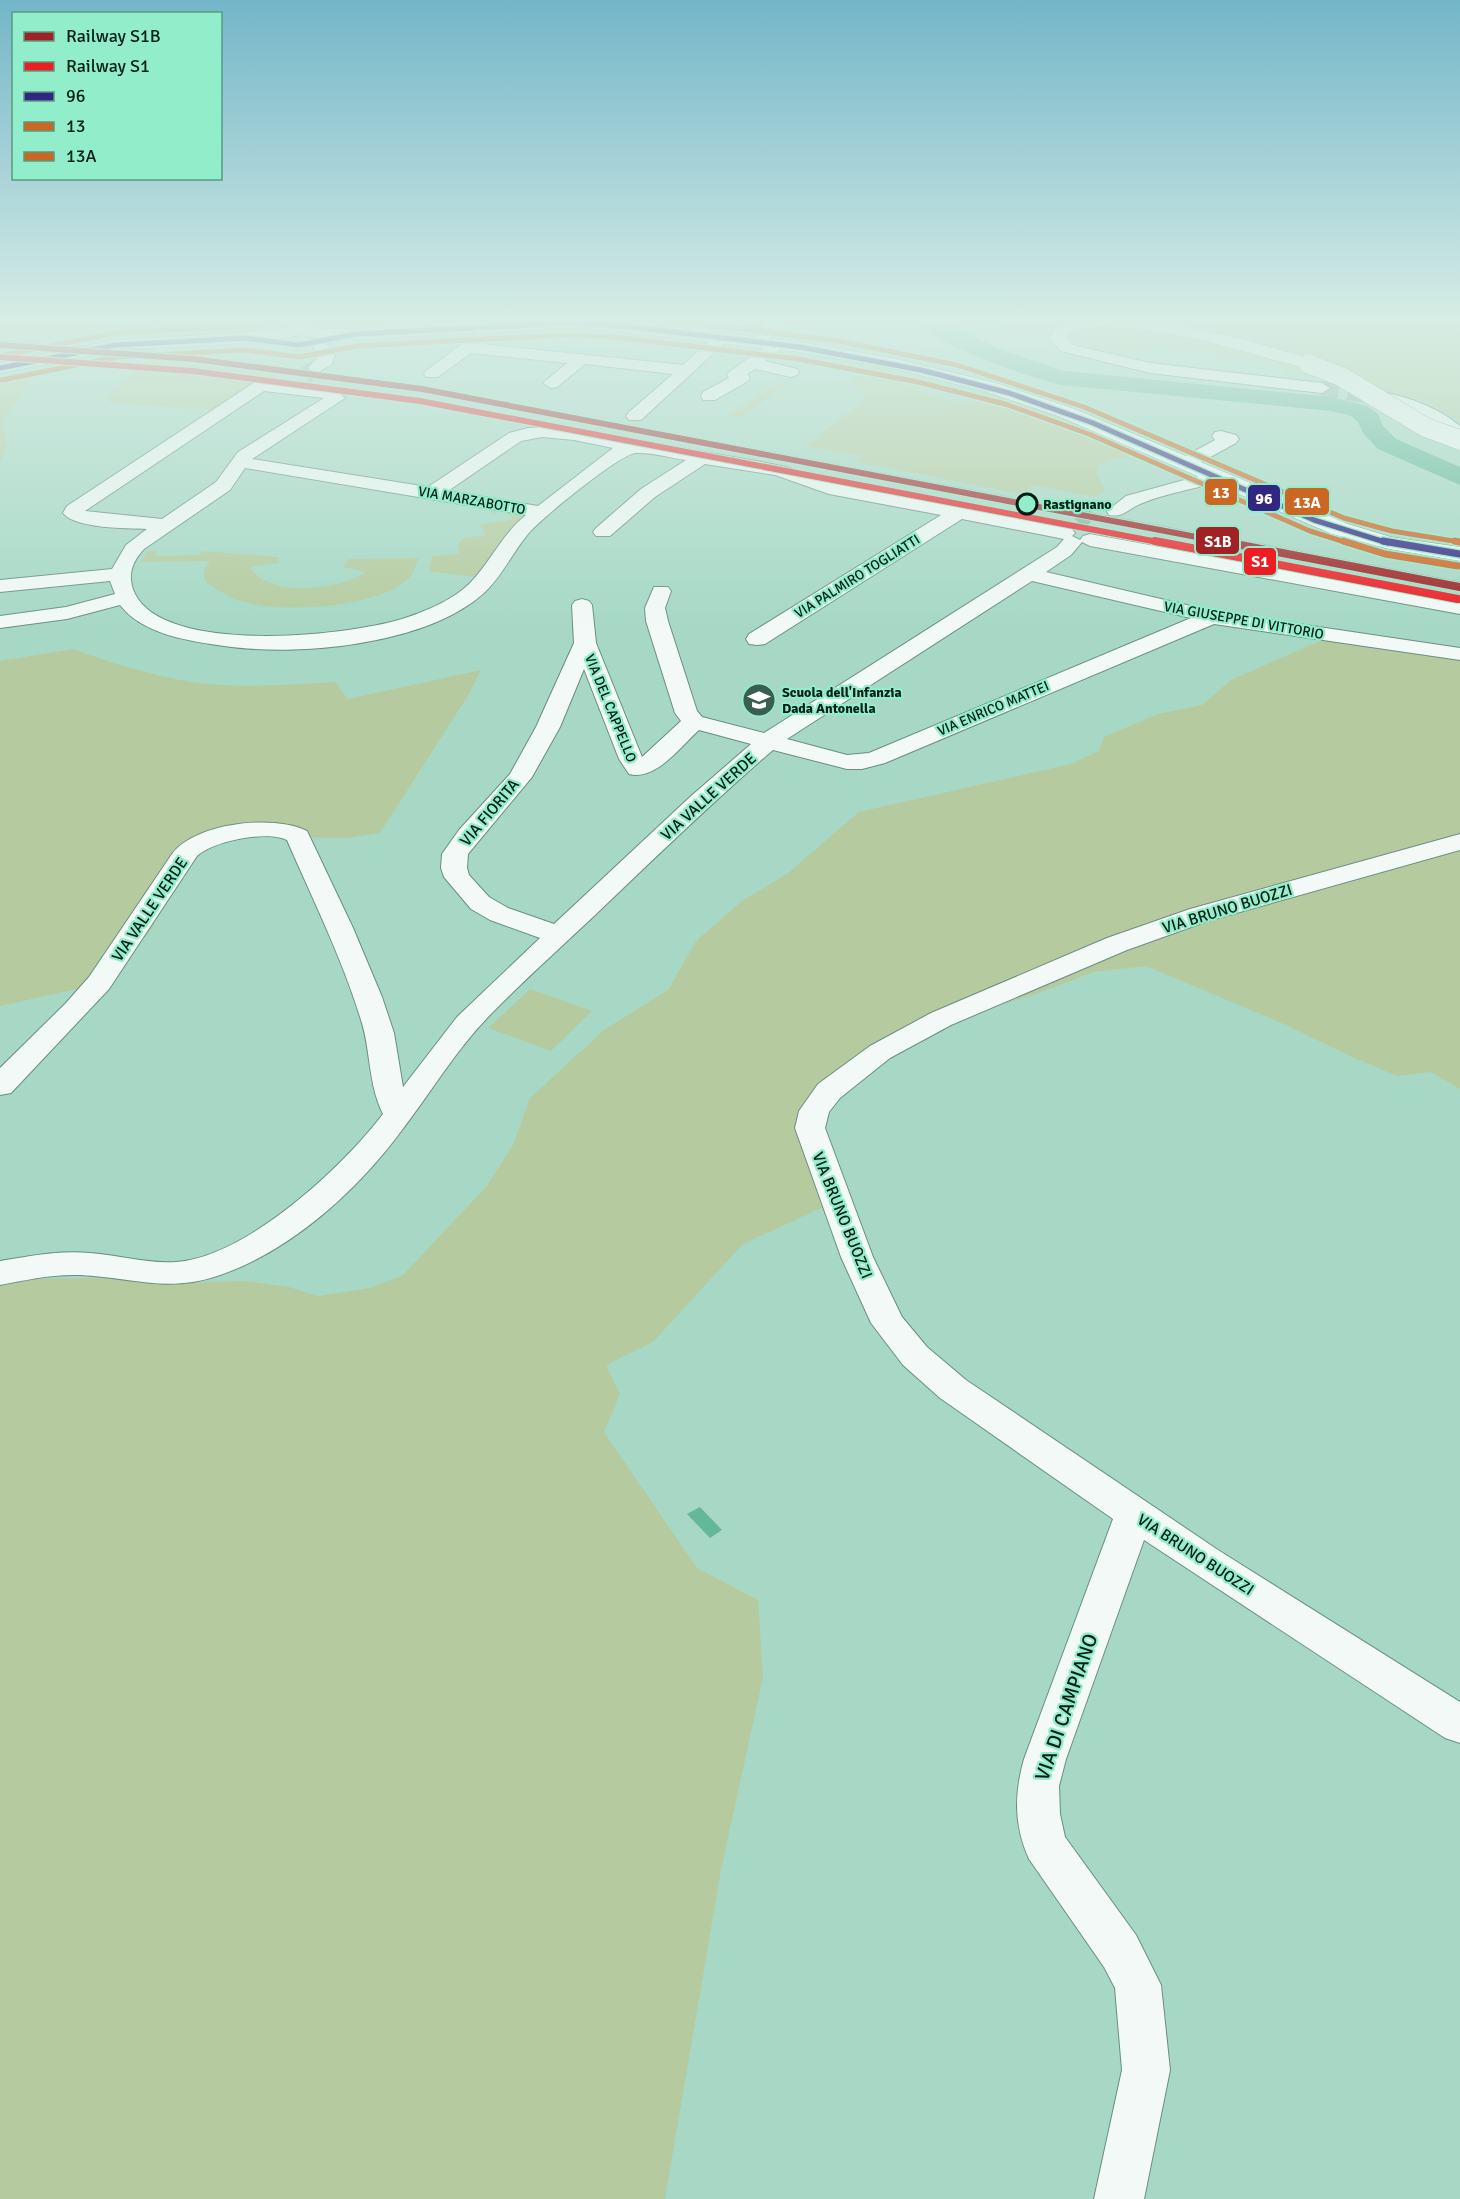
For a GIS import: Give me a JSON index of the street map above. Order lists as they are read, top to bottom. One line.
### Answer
{"streets":{"street":["VIA MARZABOTTO","VIA PALMIRO TOGLIATTI","VIA GIUSEPPE DI VITTORIO","VIA DEL CAPPELLO","VIA ENRICO MATTEI","VIA VALLE VERDE","VIA FIORITA","VIA BRUNO BUOZZI","VIA DI CAMPIANO"]},"crossings":[["VIA GIUSEPPE DI VITTORIO","VIA ENRICO MATTEI"],["VIA GIUSEPPE DI VITTORIO","VIA VALLE VERDE"],["VIA DEL CAPPELLO","VIA FIORITA"],["VIA ENRICO MATTEI","VIA VALLE VERDE"],["VIA VALLE VERDE","VIA FIORITA"],["VIA BRUNO BUOZZI","VIA DI CAMPIANO"]],"places":{"other":["Rastignano"],"school or university":["Scuola dell'Infanzia Dada Antonella"]},"lines":["rail line S1B","rail line S1","transit line 96","transit line 13","transit line 13A"],"legend":["Railway S1B","Railway S1","96","13","13A"]}
